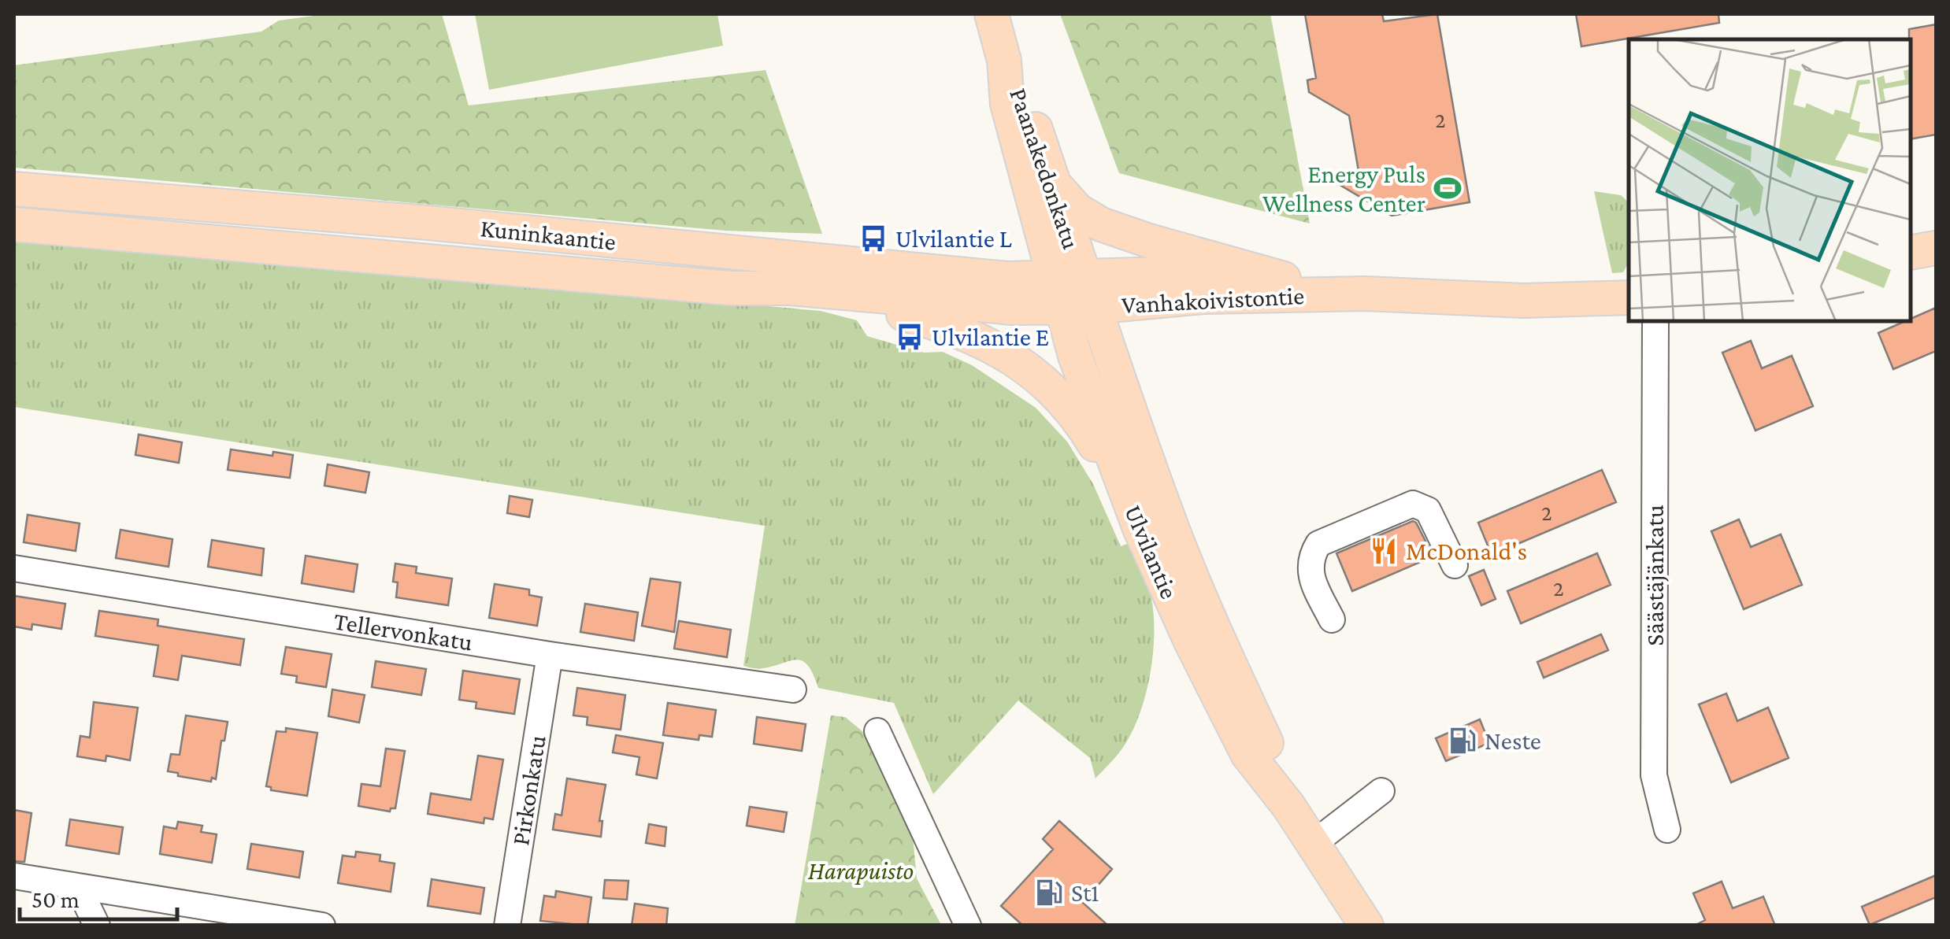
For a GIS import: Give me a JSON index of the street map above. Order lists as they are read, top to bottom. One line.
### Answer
{"streets":{"main road":["Paanakedonkatu","Kuninkaantie","Vanhakoivistontie","Ulvilantie"],"street":["Säästäjänkatu","Tellervonkatu","Pirkonkatu"]},"crossings":[["Paanakedonkatu","Kuninkaantie"],["Paanakedonkatu","Vanhakoivistontie"],["Paanakedonkatu","Ulvilantie"],["Kuninkaantie","Vanhakoivistontie"],["Kuninkaantie","Ulvilantie"],["Vanhakoivistontie","Ulvilantie"],["Tellervonkatu","Pirkonkatu"]],"parks":["Harapuisto"],"places":{"sports":["Energy Puls Wellness Center"],"bus stop":["Ulvilantie L","Ulvilantie E"],"restaurant":["McDonald's"],"fuel station":["Neste","St1"]},"house_numbers":["2","2","2"],"scale_bar":"50 m"}
